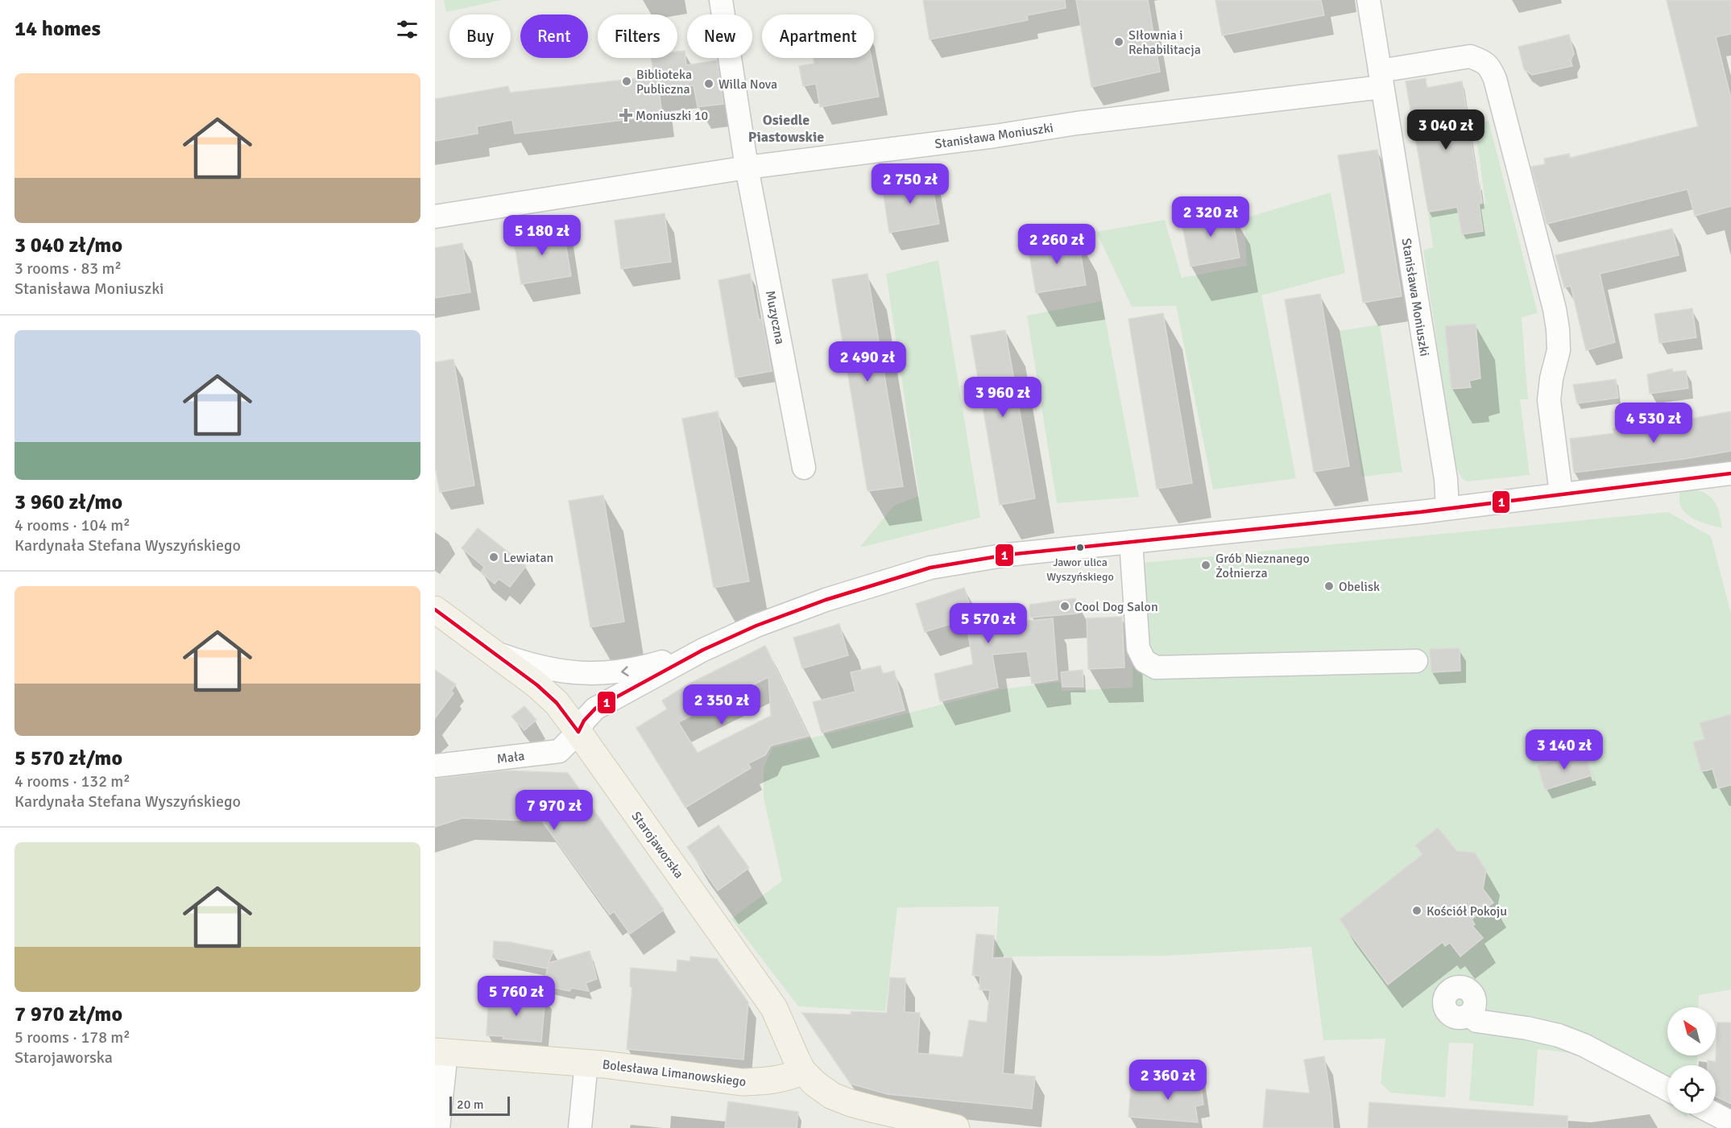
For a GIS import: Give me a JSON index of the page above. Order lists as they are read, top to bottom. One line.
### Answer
{"streets":{"main road":["Starojaworska","Bolesława Limanowskiego"],"street":["Stanisława Moniuszki","Muzyczna","Mała"]},"crossings":[["Stanisława Moniuszki","Muzyczna"],["Mała","Starojaworska"],["Starojaworska","Bolesława Limanowskiego"]],"districts":["Osiedle Piastowskie"],"places":{"other":["SIłownia i Rehabilitacja","Biblioteka Publiczna","Willa Nova","Jawor ulica Wyszyńskiego","Lewiatan","Grób Nieznanego Żołnierza","Obelisk","Cool Dog Salon","Kościół Pokoju"],"health":["Moniuszki 10"]},"lines":["transit line 1"],"scale_bar":"20 m","north":"top left","page":{"heading":"14 homes","chip":["Buy","Rent","Filters","New","Apartment"],"list":[{"name":"3 040 zł/mo","note":"3 rooms · 83 m² · Stanisława Moniuszki"},{"name":"3 960 zł/mo","note":"4 rooms · 104 m² · Kardynała Stefana Wyszyńskiego"},{"name":"5 570 zł/mo","note":"4 rooms · 132 m² · Kardynała Stefana Wyszyńskiego"},{"name":"7 970 zł/mo","note":"5 rooms · 178 m² · Starojaworska"}],"price":["3 040 zł","2 750 zł","2 320 zł","5 180 zł","2 260 zł","2 490 zł","3 960 zł","4 530 zł","5 570 zł","2 350 zł","3 140 zł","7 970 zł","5 760 zł","2 360 zł"],"scale":"20 m"}}
